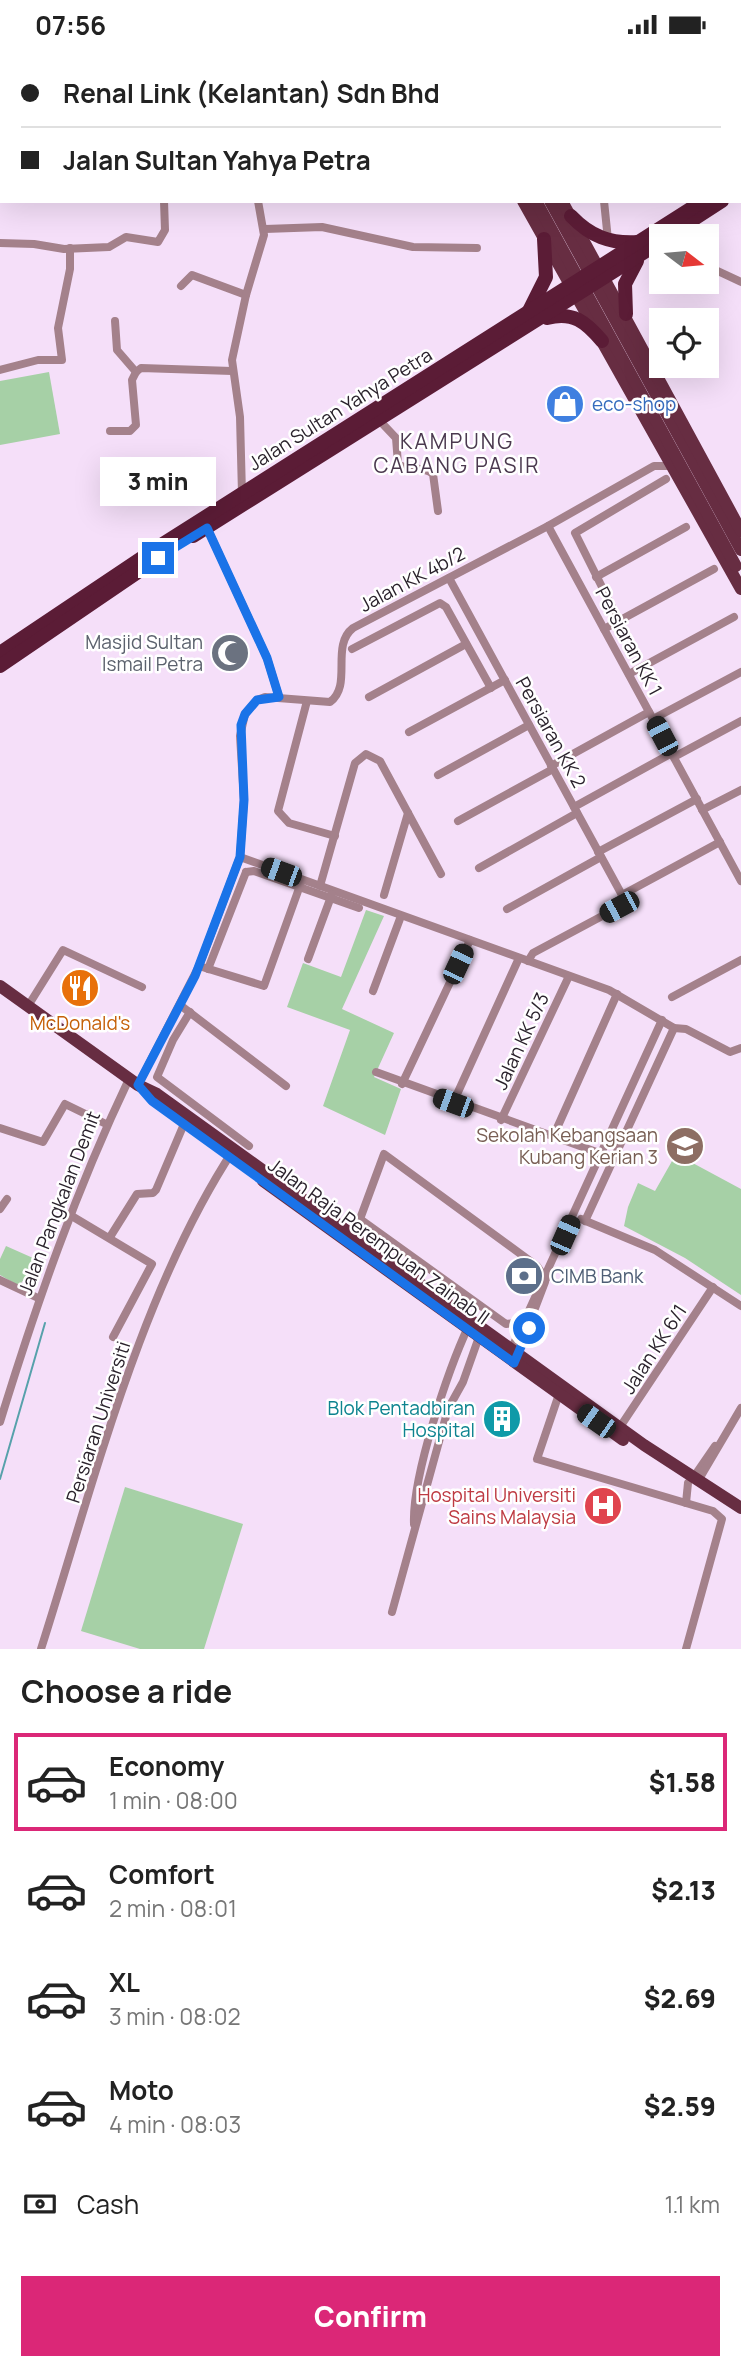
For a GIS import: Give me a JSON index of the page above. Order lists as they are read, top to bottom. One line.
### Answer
{"streets":{"highway":["Jalan Sultan Yahya Petra"],"main road":["Jalan Raja Perempuan Zainab II"],"street":["Jalan KK 4b/2","Persiaran KK 1","Persiaran KK 2","Jalan KK 5/3","Jalan Pangkalan Demit","Jalan KK 6/1","Persiaran Universiti"]},"crossings":[["Jalan KK 4b/2","Persiaran KK 1"],["Jalan KK 4b/2","Persiaran KK 2"],["Jalan Pangkalan Demit","Jalan Raja Perempuan Zainab II"],["Jalan Raja Perempuan Zainab II","Jalan KK 6/1"],["Jalan Raja Perempuan Zainab II","Persiaran Universiti"]],"districts":["KAMPUNG CABANG PASIR"],"places":{"shop":["eco-shop"],"mosque":["Masjid Sultan Ismail Petra"],"restaurant":["McDonald's"],"school or university":["Sekolah Kebangsaan Kubang Kerian 3"],"bank":["CIMB Bank"],"building":["Blok Pentadbiran Hospital"],"hospital":["Hospital Universiti Sains Malaysia"]},"north":"right","page":{"status":"07:56","banner":["Renal Link (Kelantan) Sdn Bhd","Jalan Sultan Yahya Petra"],"bubble":"3 min","heading":"Choose a ride","list":[{"name":"Economy","note":"1 min · 08:00","value":"$1.58"},{"name":"Comfort","note":"2 min · 08:01","value":"$2.13"},{"name":"XL","note":"3 min · 08:02","value":"$2.69"},{"name":"Moto","note":"4 min · 08:03","value":"$2.59"}],"pay":["Cash","1.1 km"],"buttons":"Confirm"}}
